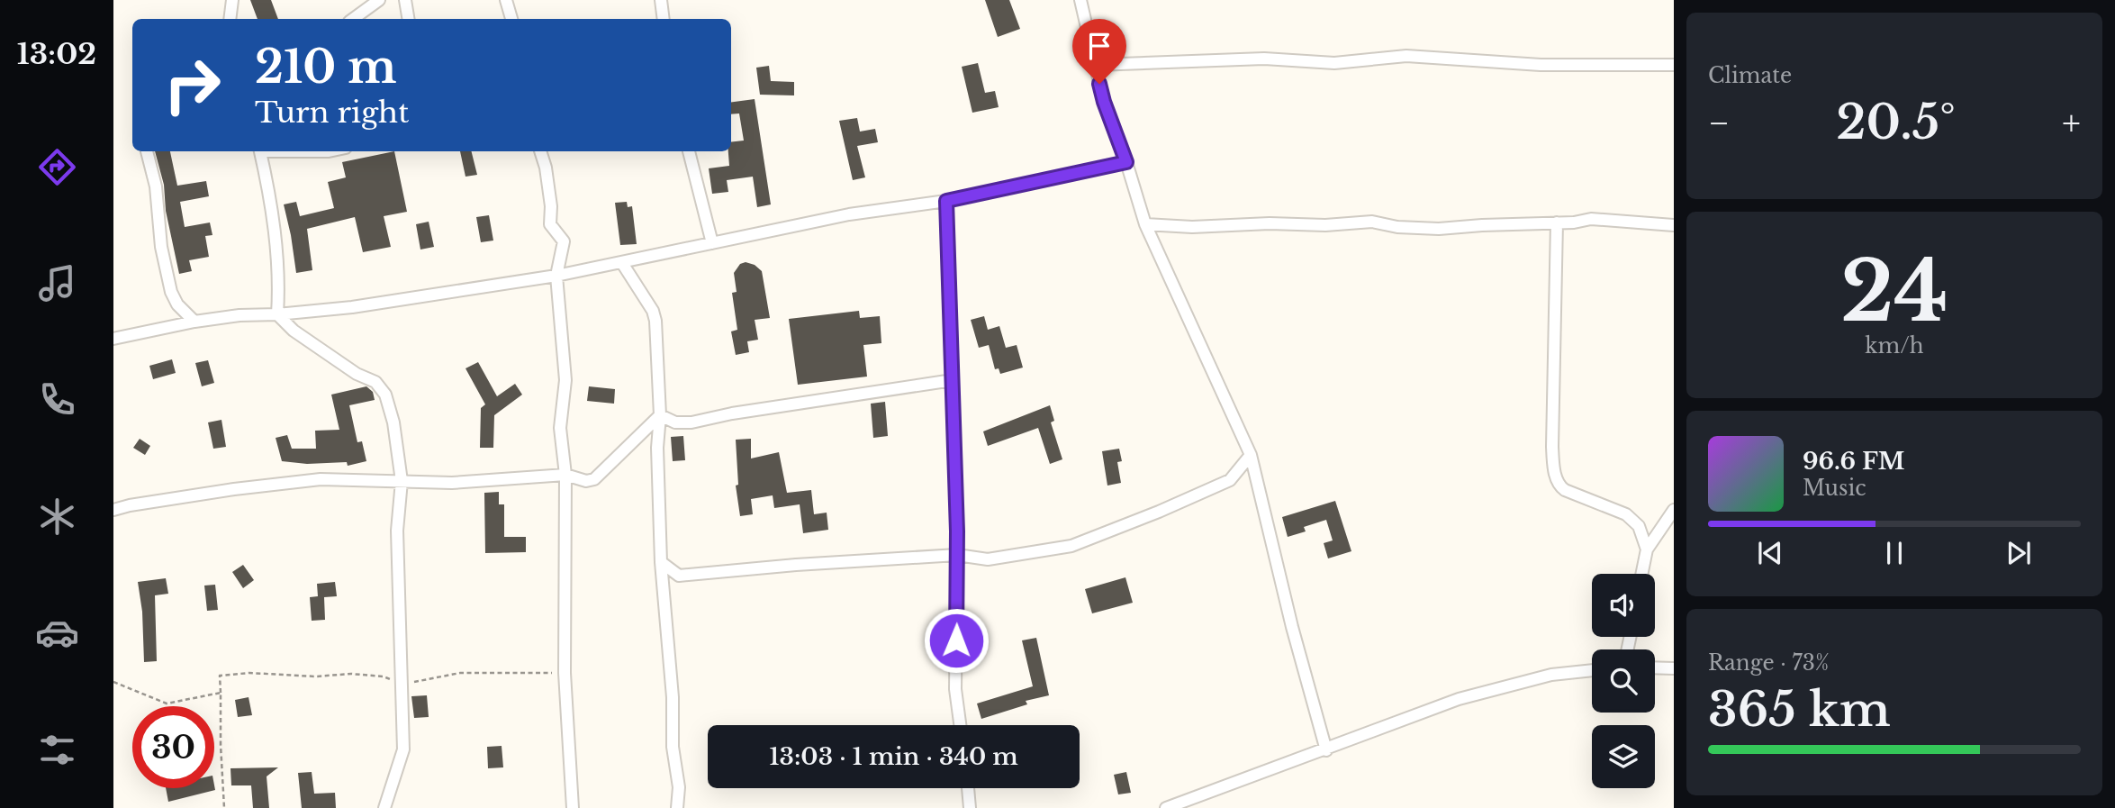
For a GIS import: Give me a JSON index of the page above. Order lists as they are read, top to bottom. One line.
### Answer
{"page":{"tabs":"13:02","tile":["Climate",["24","km/h"],["Range · 73%","365 km"]],"turn":["210 m","Turn right"],"heat":["−","20.5°","+"],"song":["96.6 FM","Music"],"limit":"30","trip":"13:03 · 1 min · 340 m"}}
